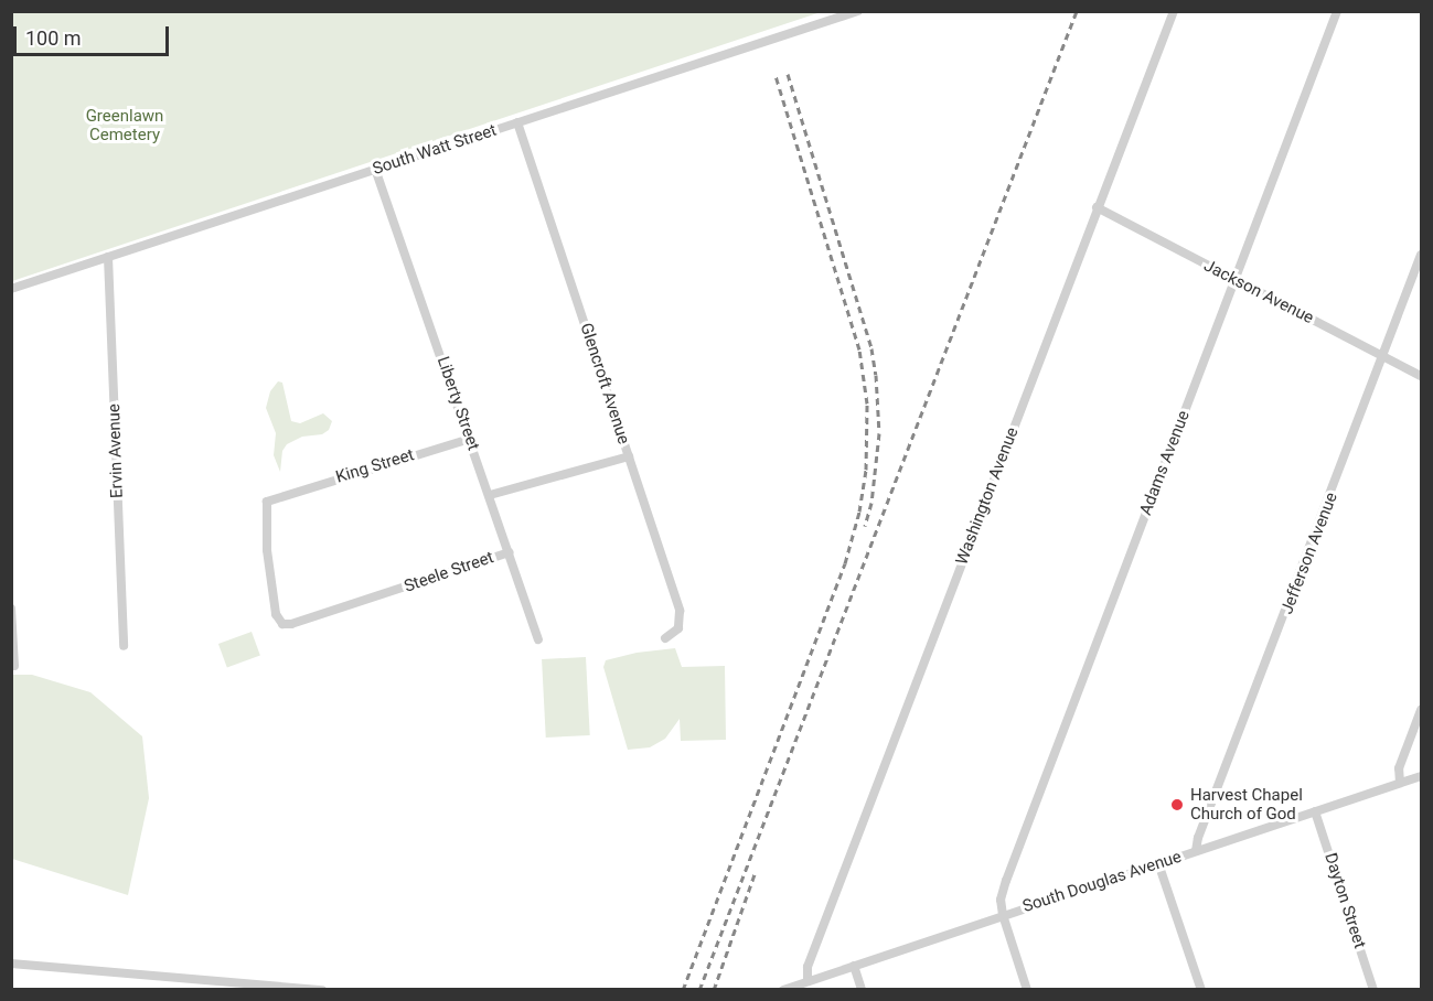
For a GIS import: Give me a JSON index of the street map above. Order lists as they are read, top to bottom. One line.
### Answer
{"streets":{"street":["South Watt Street","Jackson Avenue","Glencroft Avenue","Liberty Street","Ervin Avenue","Adams Avenue","King Street","Washington Avenue","Jefferson Avenue","Steele Street","South Douglas Avenue","Dayton Street"]},"crossings":[["South Watt Street","Glencroft Avenue"],["South Watt Street","Liberty Street"],["South Watt Street","Ervin Avenue"],["Jackson Avenue","Adams Avenue"],["Jackson Avenue","Washington Avenue"],["Jackson Avenue","Jefferson Avenue"],["Liberty Street","King Street"],["Liberty Street","Steele Street"],["Adams Avenue","South Douglas Avenue"],["King Street","Steele Street"],["Washington Avenue","South Douglas Avenue"],["Jefferson Avenue","South Douglas Avenue"],["South Douglas Avenue","Dayton Street"]],"parks":["Greenlawn Cemetery"],"places":["Harvest Chapel Church of God"],"scale_bar":"100 m"}
